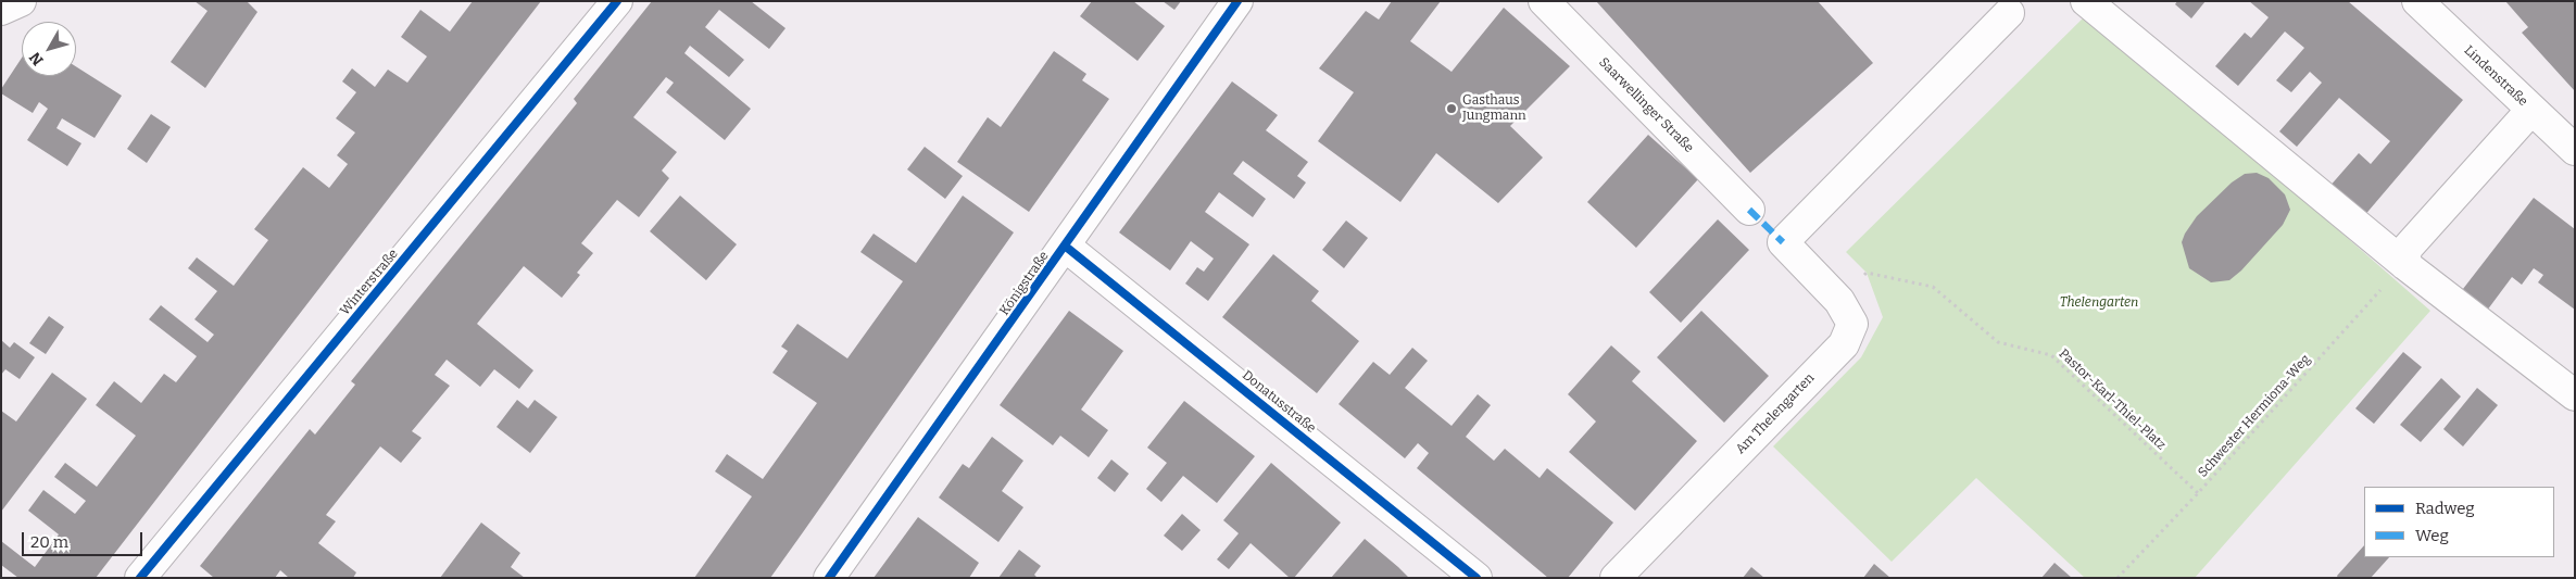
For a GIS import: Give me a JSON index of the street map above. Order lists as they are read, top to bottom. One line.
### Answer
{"streets":{"street":["Lindenstraße","Saarwellinger Straße","Winterstraße","Königstraße","Donatusstraße","Am Thelengarten"],"path":["Pastor-Karl-Thiel-Platz","Schwester Hermiona-Weg"]},"crossings":[["Königstraße","Donatusstraße"],["Pastor-Karl-Thiel-Platz","Am Thelengarten"],["Pastor-Karl-Thiel-Platz","Schwester Hermiona-Weg"]],"parks":["Thelengarten"],"places":["Gasthaus Jungmann"],"legend":["Radweg","Weg"],"scale_bar":"20 m","north":"bottom left"}
